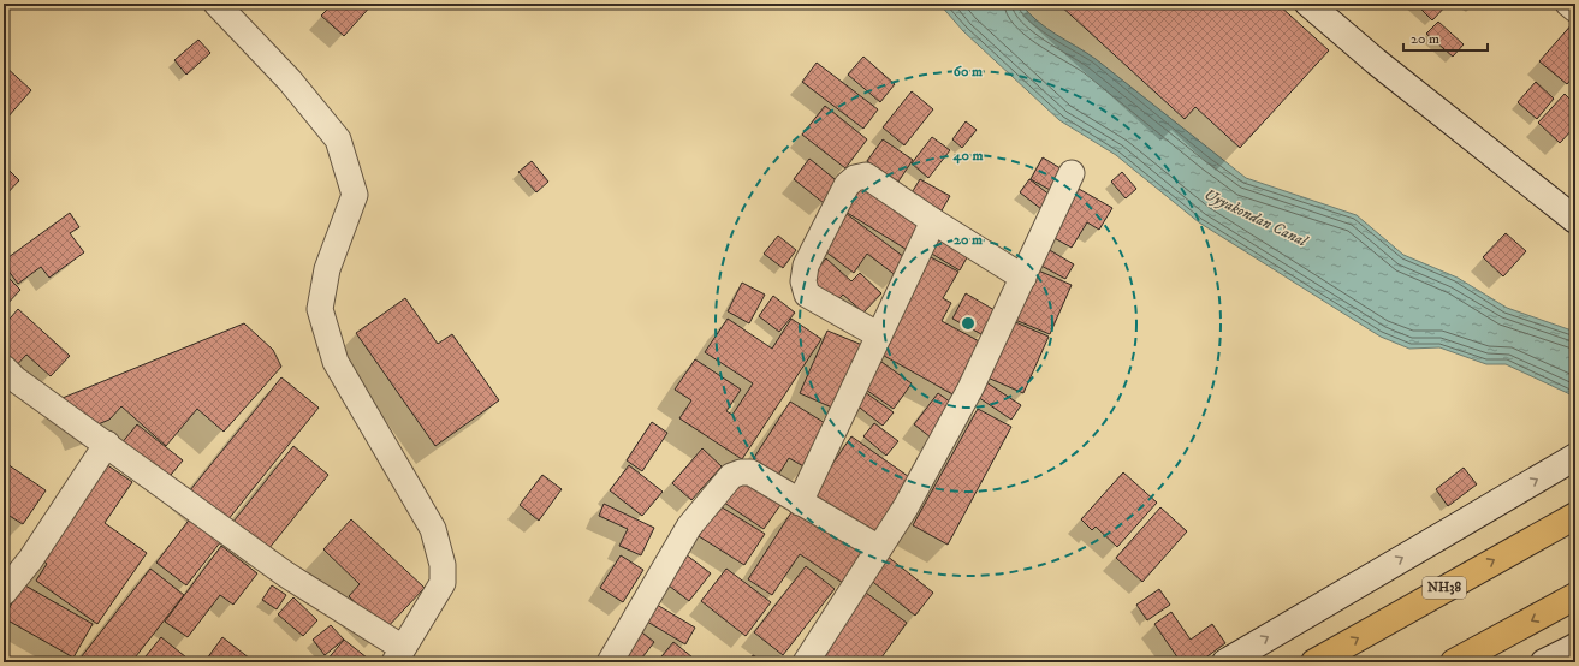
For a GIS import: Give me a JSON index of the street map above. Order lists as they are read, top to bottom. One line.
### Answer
{"streets":{"highway":["NH38"]},"water":["Uyyakondan Canal"],"scale_bar":"20 m","rings":["60 m","40 m","20 m"]}
